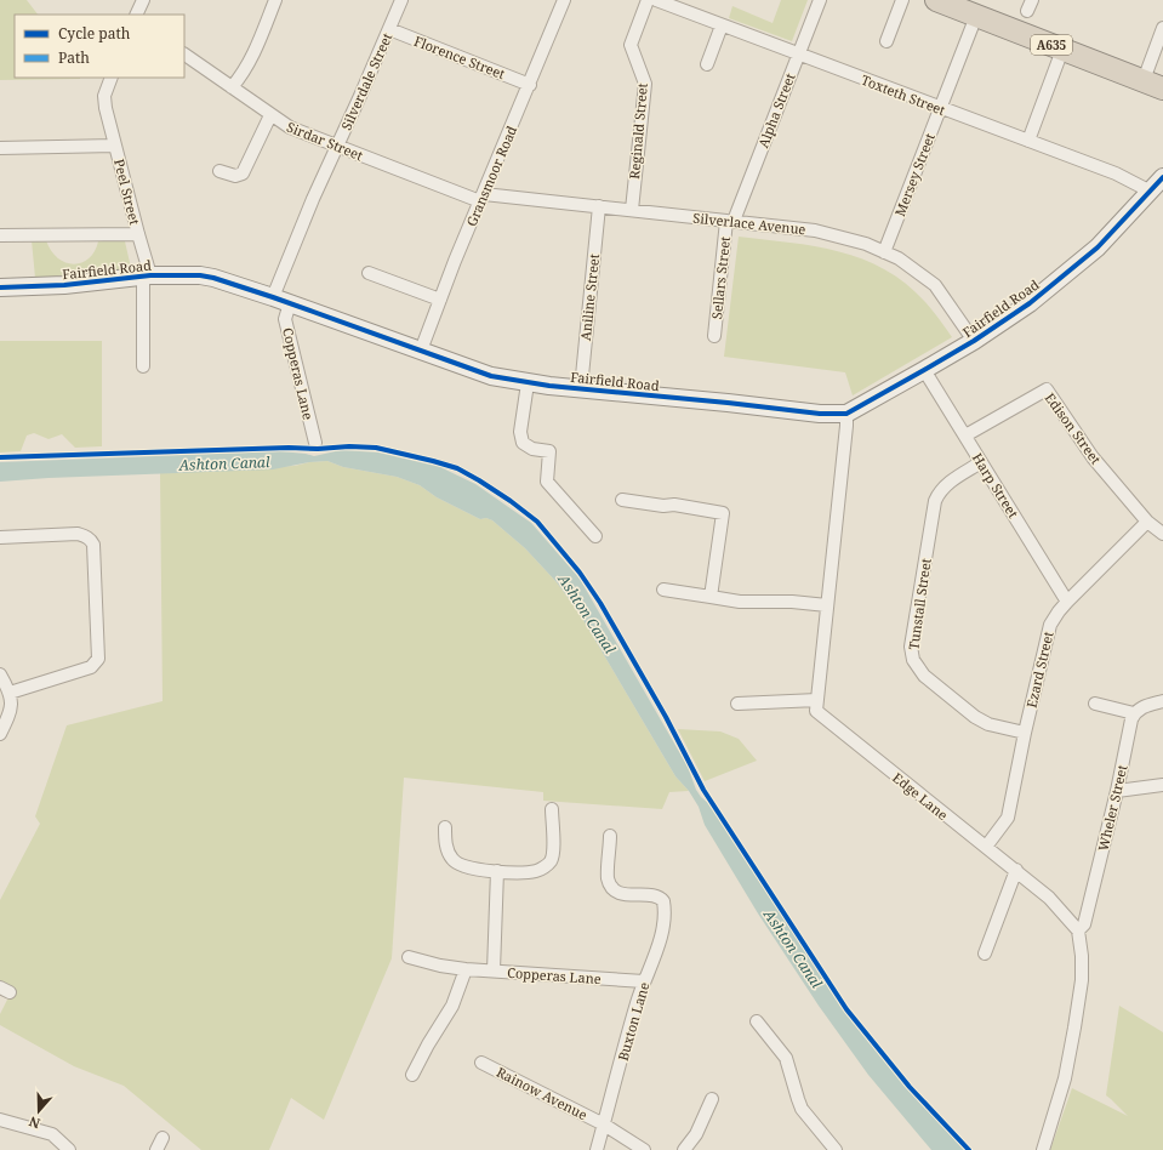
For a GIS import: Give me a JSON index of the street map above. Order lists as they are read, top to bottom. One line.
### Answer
{"streets":{"highway":["A635"],"street":["Florence Street","Silverdale Street","Toxteth Street","Alpha Street","Reginald Street","Sirdar Street","Mersey Street","Gransmoor Road","Peel Street","Silverlace Avenue","Fairfield Road","Sellars Street","Aniline Street","Copperas Lane","Edison Street","Harp Street","Tunstall Street","Ezard Street","Edge Lane","Wheler Street","Buxton Lane","Rainow Avenue"]},"crossings":[["A635","Mersey Street"],["Florence Street","Silverdale Street"],["Florence Street","Gransmoor Road"],["Silverdale Street","Sirdar Street"],["Silverdale Street","Fairfield Road"],["Toxteth Street","Alpha Street"],["Toxteth Street","Mersey Street"],["Toxteth Street","Fairfield Road"],["Alpha Street","Silverlace Avenue"],["Alpha Street","Sellars Street"],["Reginald Street","Silverlace Avenue"],["Sirdar Street","Gransmoor Road"],["Sirdar Street","Silverlace Avenue"],["Mersey Street","Silverlace Avenue"],["Gransmoor Road","Silverlace Avenue"],["Gransmoor Road","Fairfield Road"],["Peel Street","Fairfield Road"],["Silverlace Avenue","Fairfield Road"],["Silverlace Avenue","Sellars Street"],["Silverlace Avenue","Aniline Street"],["Fairfield Road","Aniline Street"],["Fairfield Road","Copperas Lane"],["Fairfield Road","Harp Street"],["Copperas Lane","Buxton Lane"],["Edison Street","Harp Street"],["Edison Street","Ezard Street"],["Harp Street","Tunstall Street"],["Harp Street","Ezard Street"],["Tunstall Street","Ezard Street"],["Ezard Street","Edge Lane"],["Edge Lane","Wheler Street"],["Buxton Lane","Rainow Avenue"]],"water":["Ashton Canal"],"legend":["Cycle path","Path"],"north":"bottom"}
